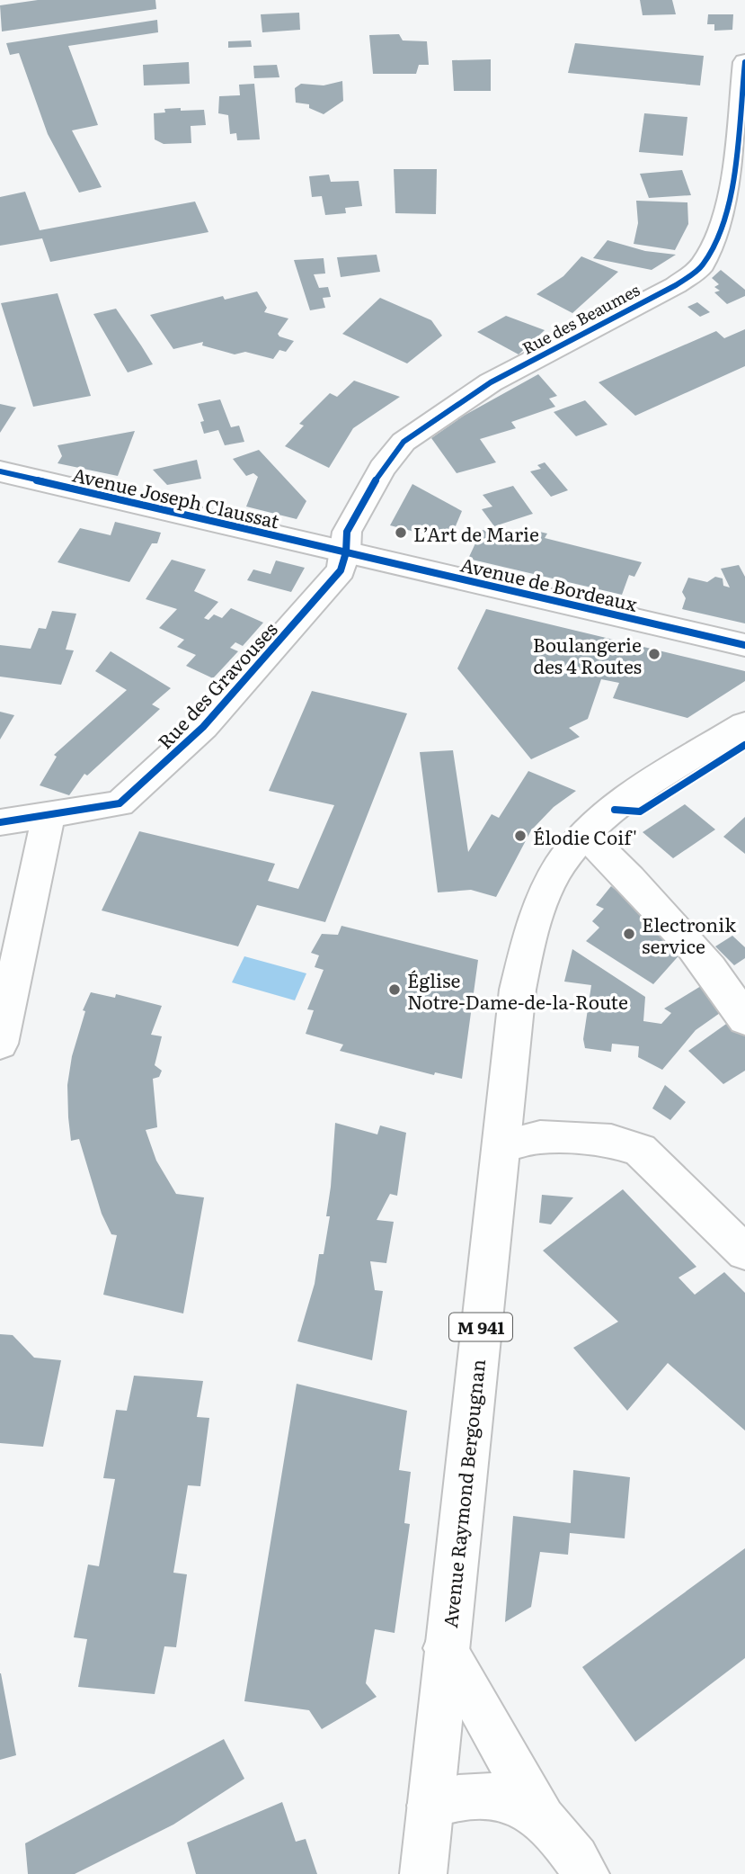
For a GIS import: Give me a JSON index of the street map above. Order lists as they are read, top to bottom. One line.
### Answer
{"streets":{"street":["Rue des Beaumes","Avenue Joseph Claussat","Avenue de Bordeaux","Rue des Gravouses","M 941","Avenue Raymond Bergougnan"]},"crossings":[["Rue des Beaumes","Avenue Joseph Claussat"],["Rue des Beaumes","Avenue de Bordeaux"],["Rue des Beaumes","Rue des Gravouses"],["Avenue Joseph Claussat","Avenue de Bordeaux"],["Avenue Joseph Claussat","Rue des Gravouses"],["Avenue de Bordeaux","Rue des Gravouses"]],"places":["L’Art de Marie","Boulangerie des 4 Routes","Élodie Coif'","Electronik service","Église Notre-Dame-de-la-Route"]}
